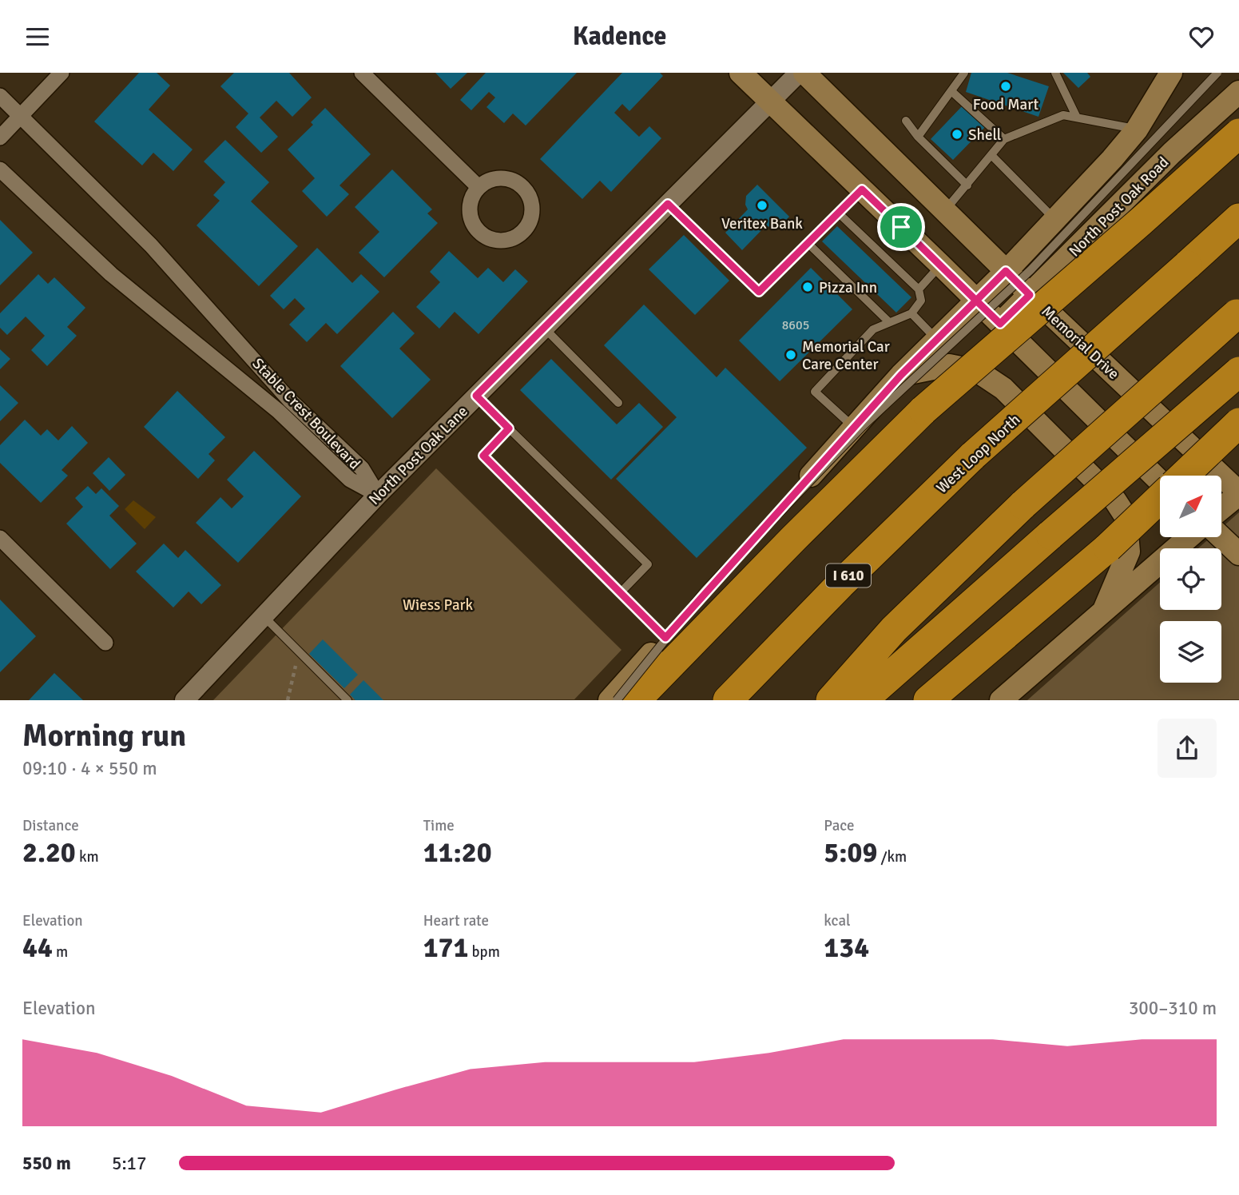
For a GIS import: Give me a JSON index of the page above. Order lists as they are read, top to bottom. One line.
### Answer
{"streets":{"highway":["West Loop North","I 610"],"main road":["North Post Oak Road","Memorial Drive"],"street":["Stable Crest Boulevard","North Post Oak Lane"]},"crossings":[["North Post Oak Road","Memorial Drive"],["Stable Crest Boulevard","North Post Oak Lane"]],"parks":["Wiess Park"],"places":["Food Mart","Shell","Veritex Bank","Pizza Inn","Memorial Car Care Center"],"house_numbers":["8605"],"north":"top right","page":{"header":"Kadence","heading":["Morning run","09:10 · 4 × 550 m"],"stats":[["Distance","2.20 km"],["Time","11:20"],["Pace","5:09 /km"],["Elevation","44 m"],["Heart rate","171 bpm"],["kcal","134"]],"chart":["Elevation","300–310 m"],"list":[{"name":"550 m","note":"5:17"}]}}
